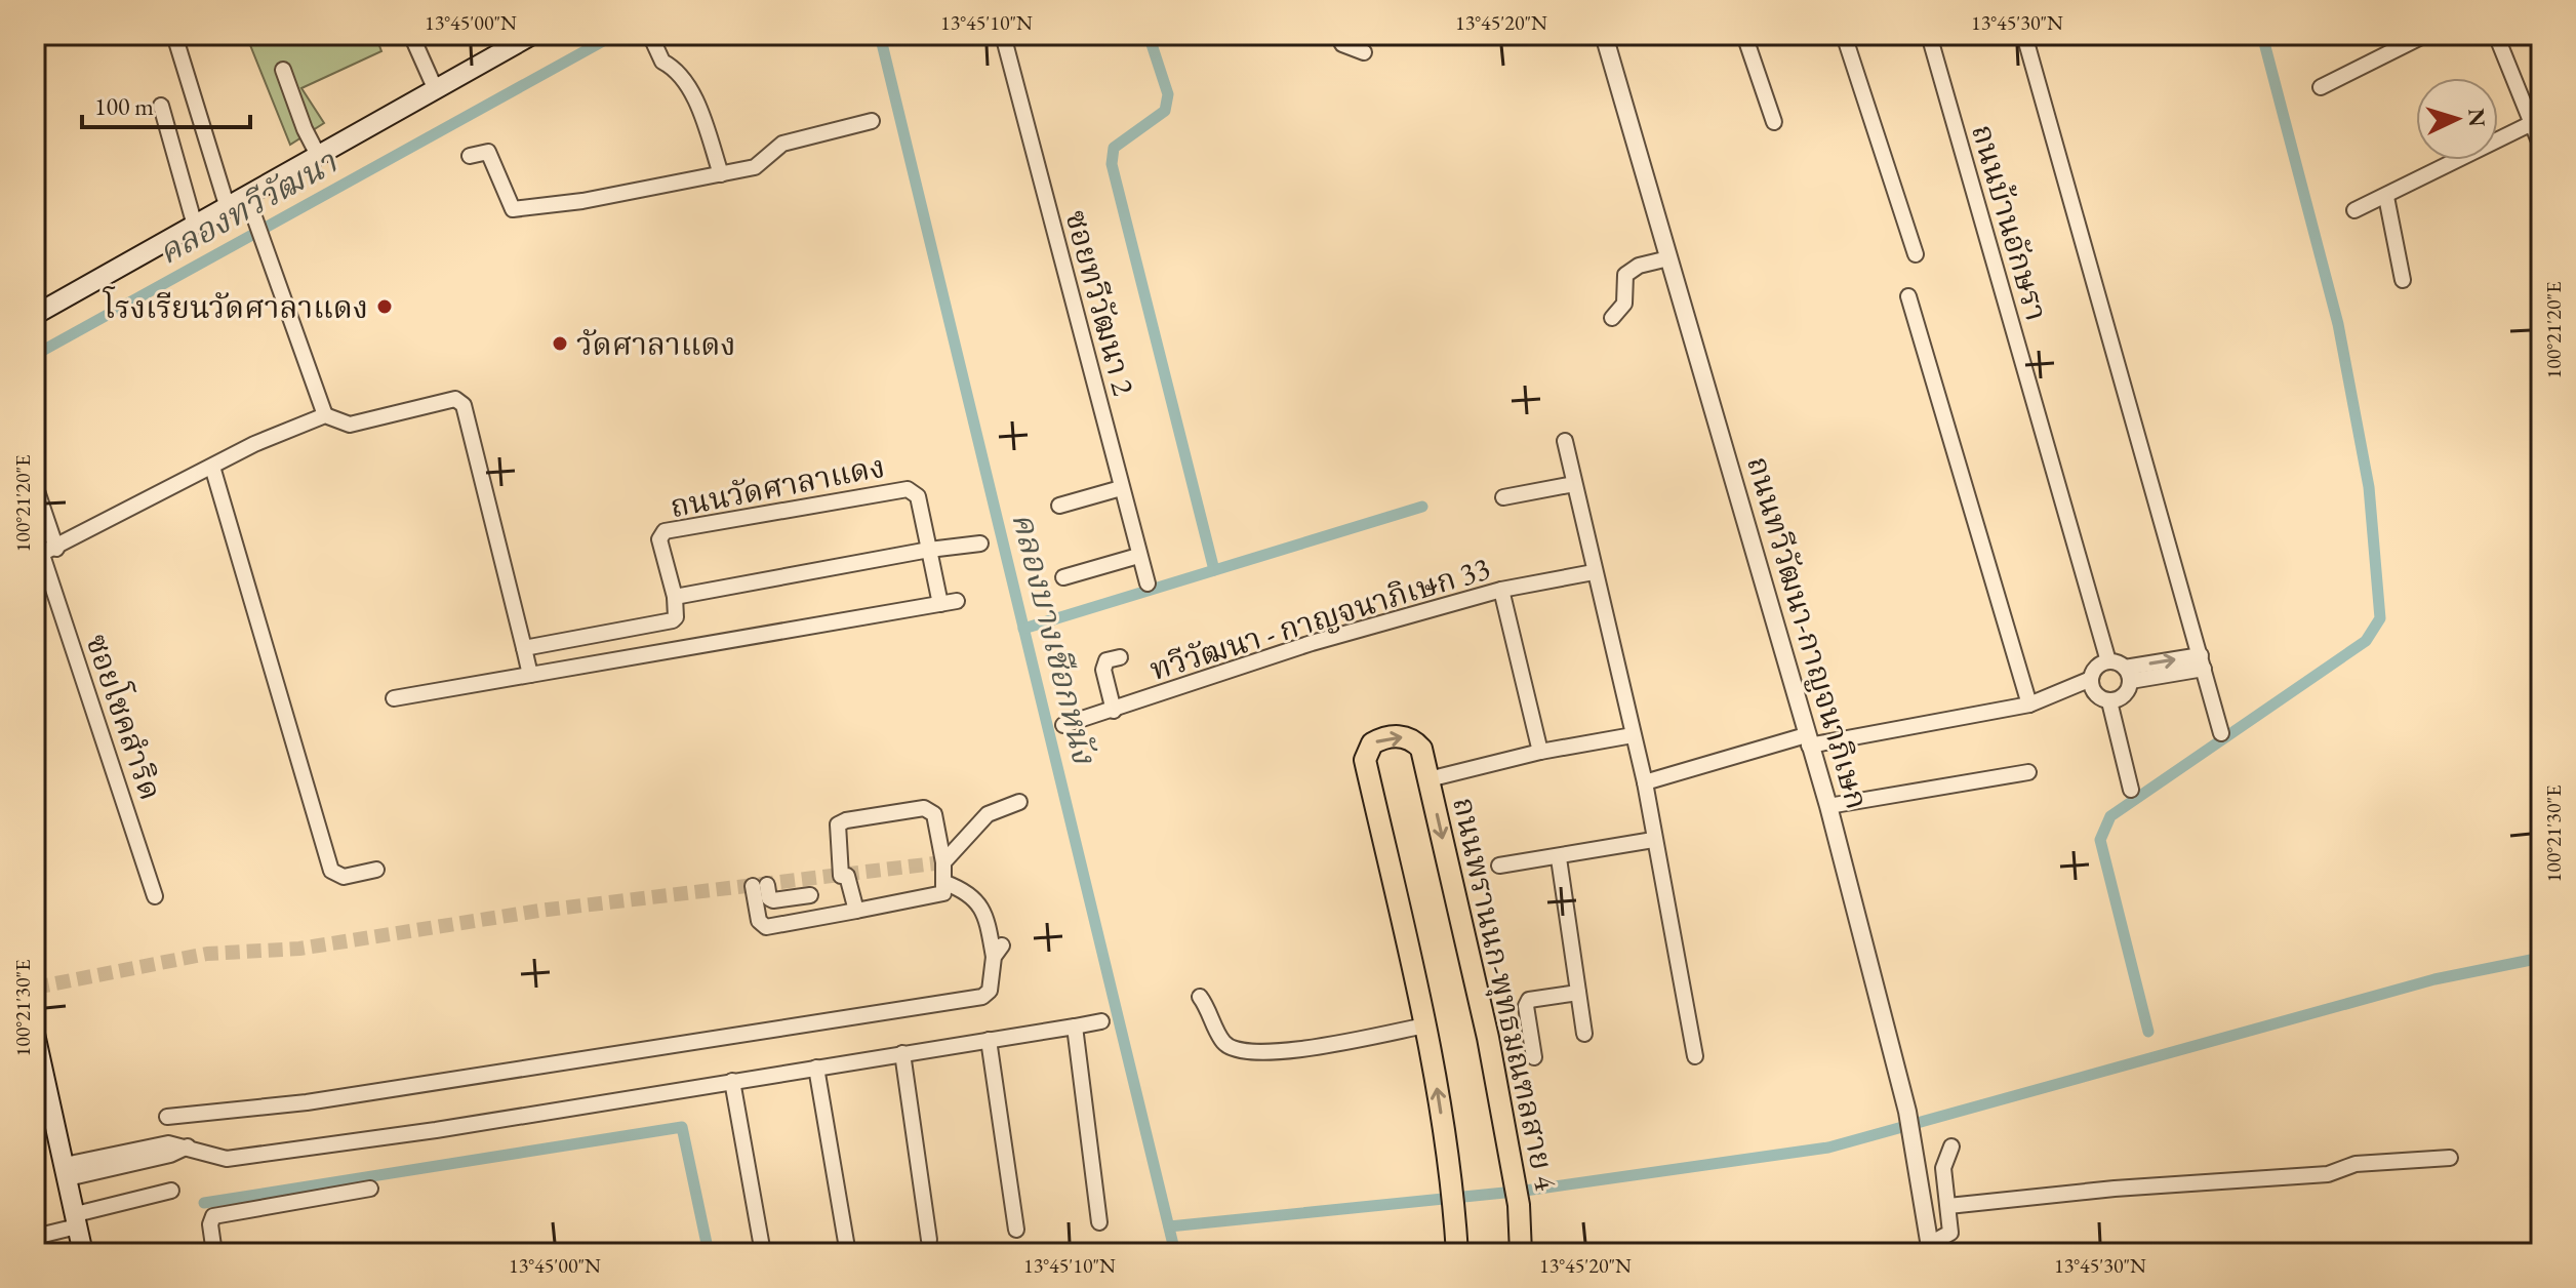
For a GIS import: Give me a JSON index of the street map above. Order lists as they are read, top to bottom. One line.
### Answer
{"streets":{"main road":["ถนนพรานนก-พุทธมณฑลสาย 4"],"street":["ถนนบ้านอักษรา","ซอยทวีวัฒนา 2","ถนนวัดศาลาแดง","ทวีวัฒนา - กาญจนาภิเษก 33","ถนนทวีวัฒนา-กาญจนาภิเษก","ซอยโชคสำริด"]},"water":["คลองทวีวัฒนา","คลองบางเชือกหนัง"],"places":["โรงเรียนวัดศาลาแดง","วัดศาลาแดง"],"scale_bar":"100 m","north":"right","coordinates":["13°45'00\"N","13°45'10\"N","13°45'20\"N","13°45'30\"N","100°21'20\"E","100°21'30\"E"]}
